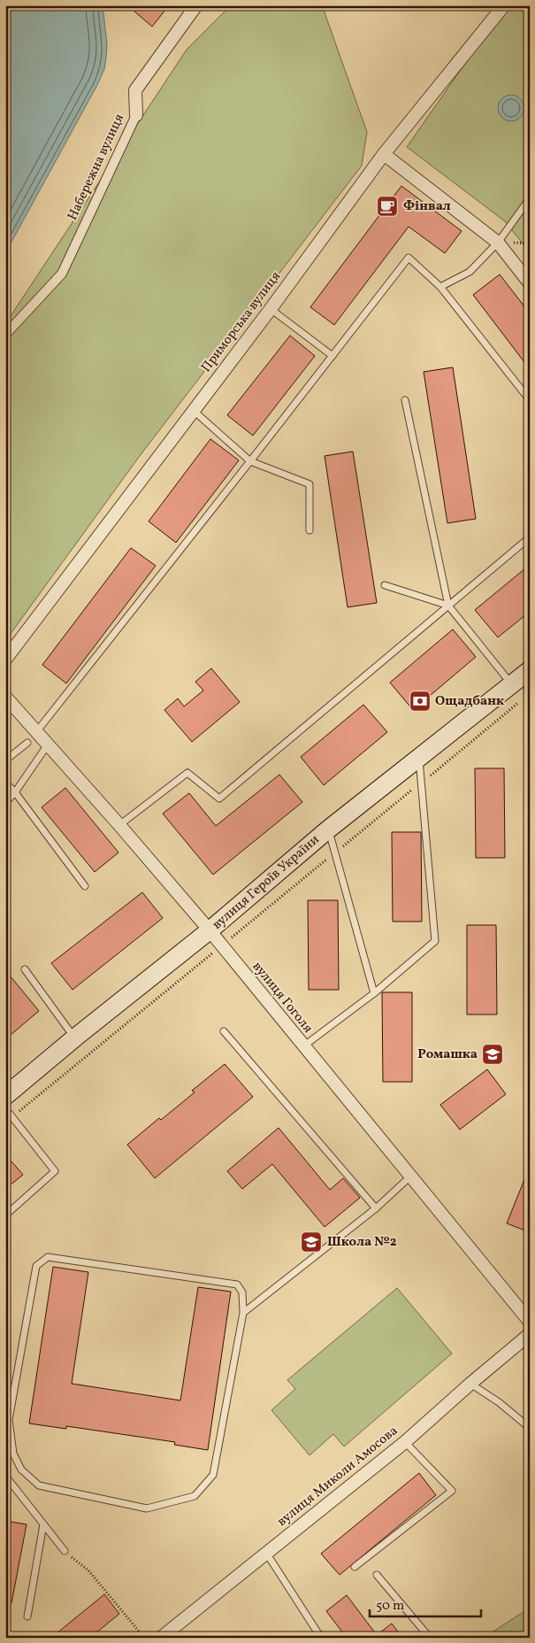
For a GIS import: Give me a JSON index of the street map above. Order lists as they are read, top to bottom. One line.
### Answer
{"streets":{"main road":["вулиця Героїв України"],"street":["Набережна вулиця","Приморська вулиця","вулиця Гоголя","вулиця Миколи Амосова"]},"crossings":[["вулиця Героїв України","вулиця Гоголя"]],"places":{"cafe":["Фінвал"],"bank":["Ощадбанк"],"school or university":["Ромашка","Школа №2"]},"scale_bar":"50 m"}
